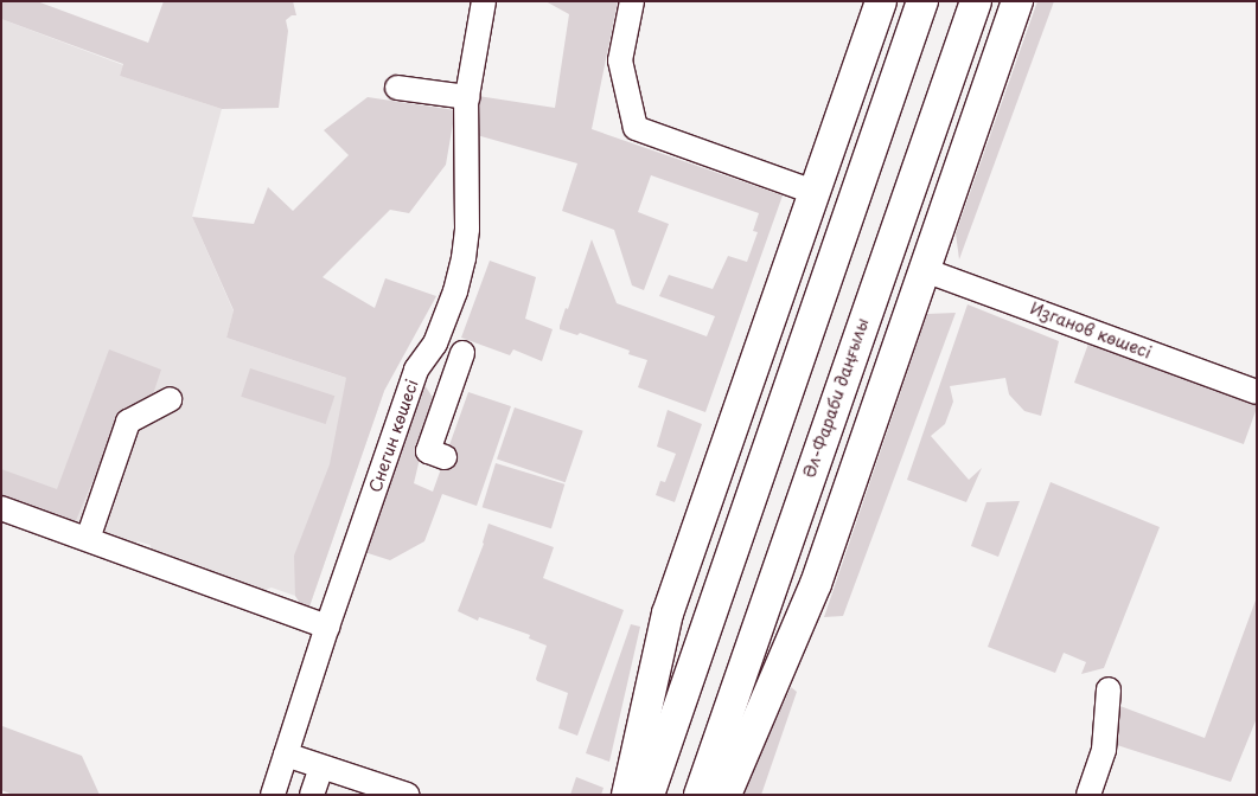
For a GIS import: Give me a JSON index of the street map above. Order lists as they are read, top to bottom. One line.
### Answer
{"streets":{"main road":["Әл-Фараби даңғылы"],"street":["Изганов көшесі","Снегин көшесі"]}}
